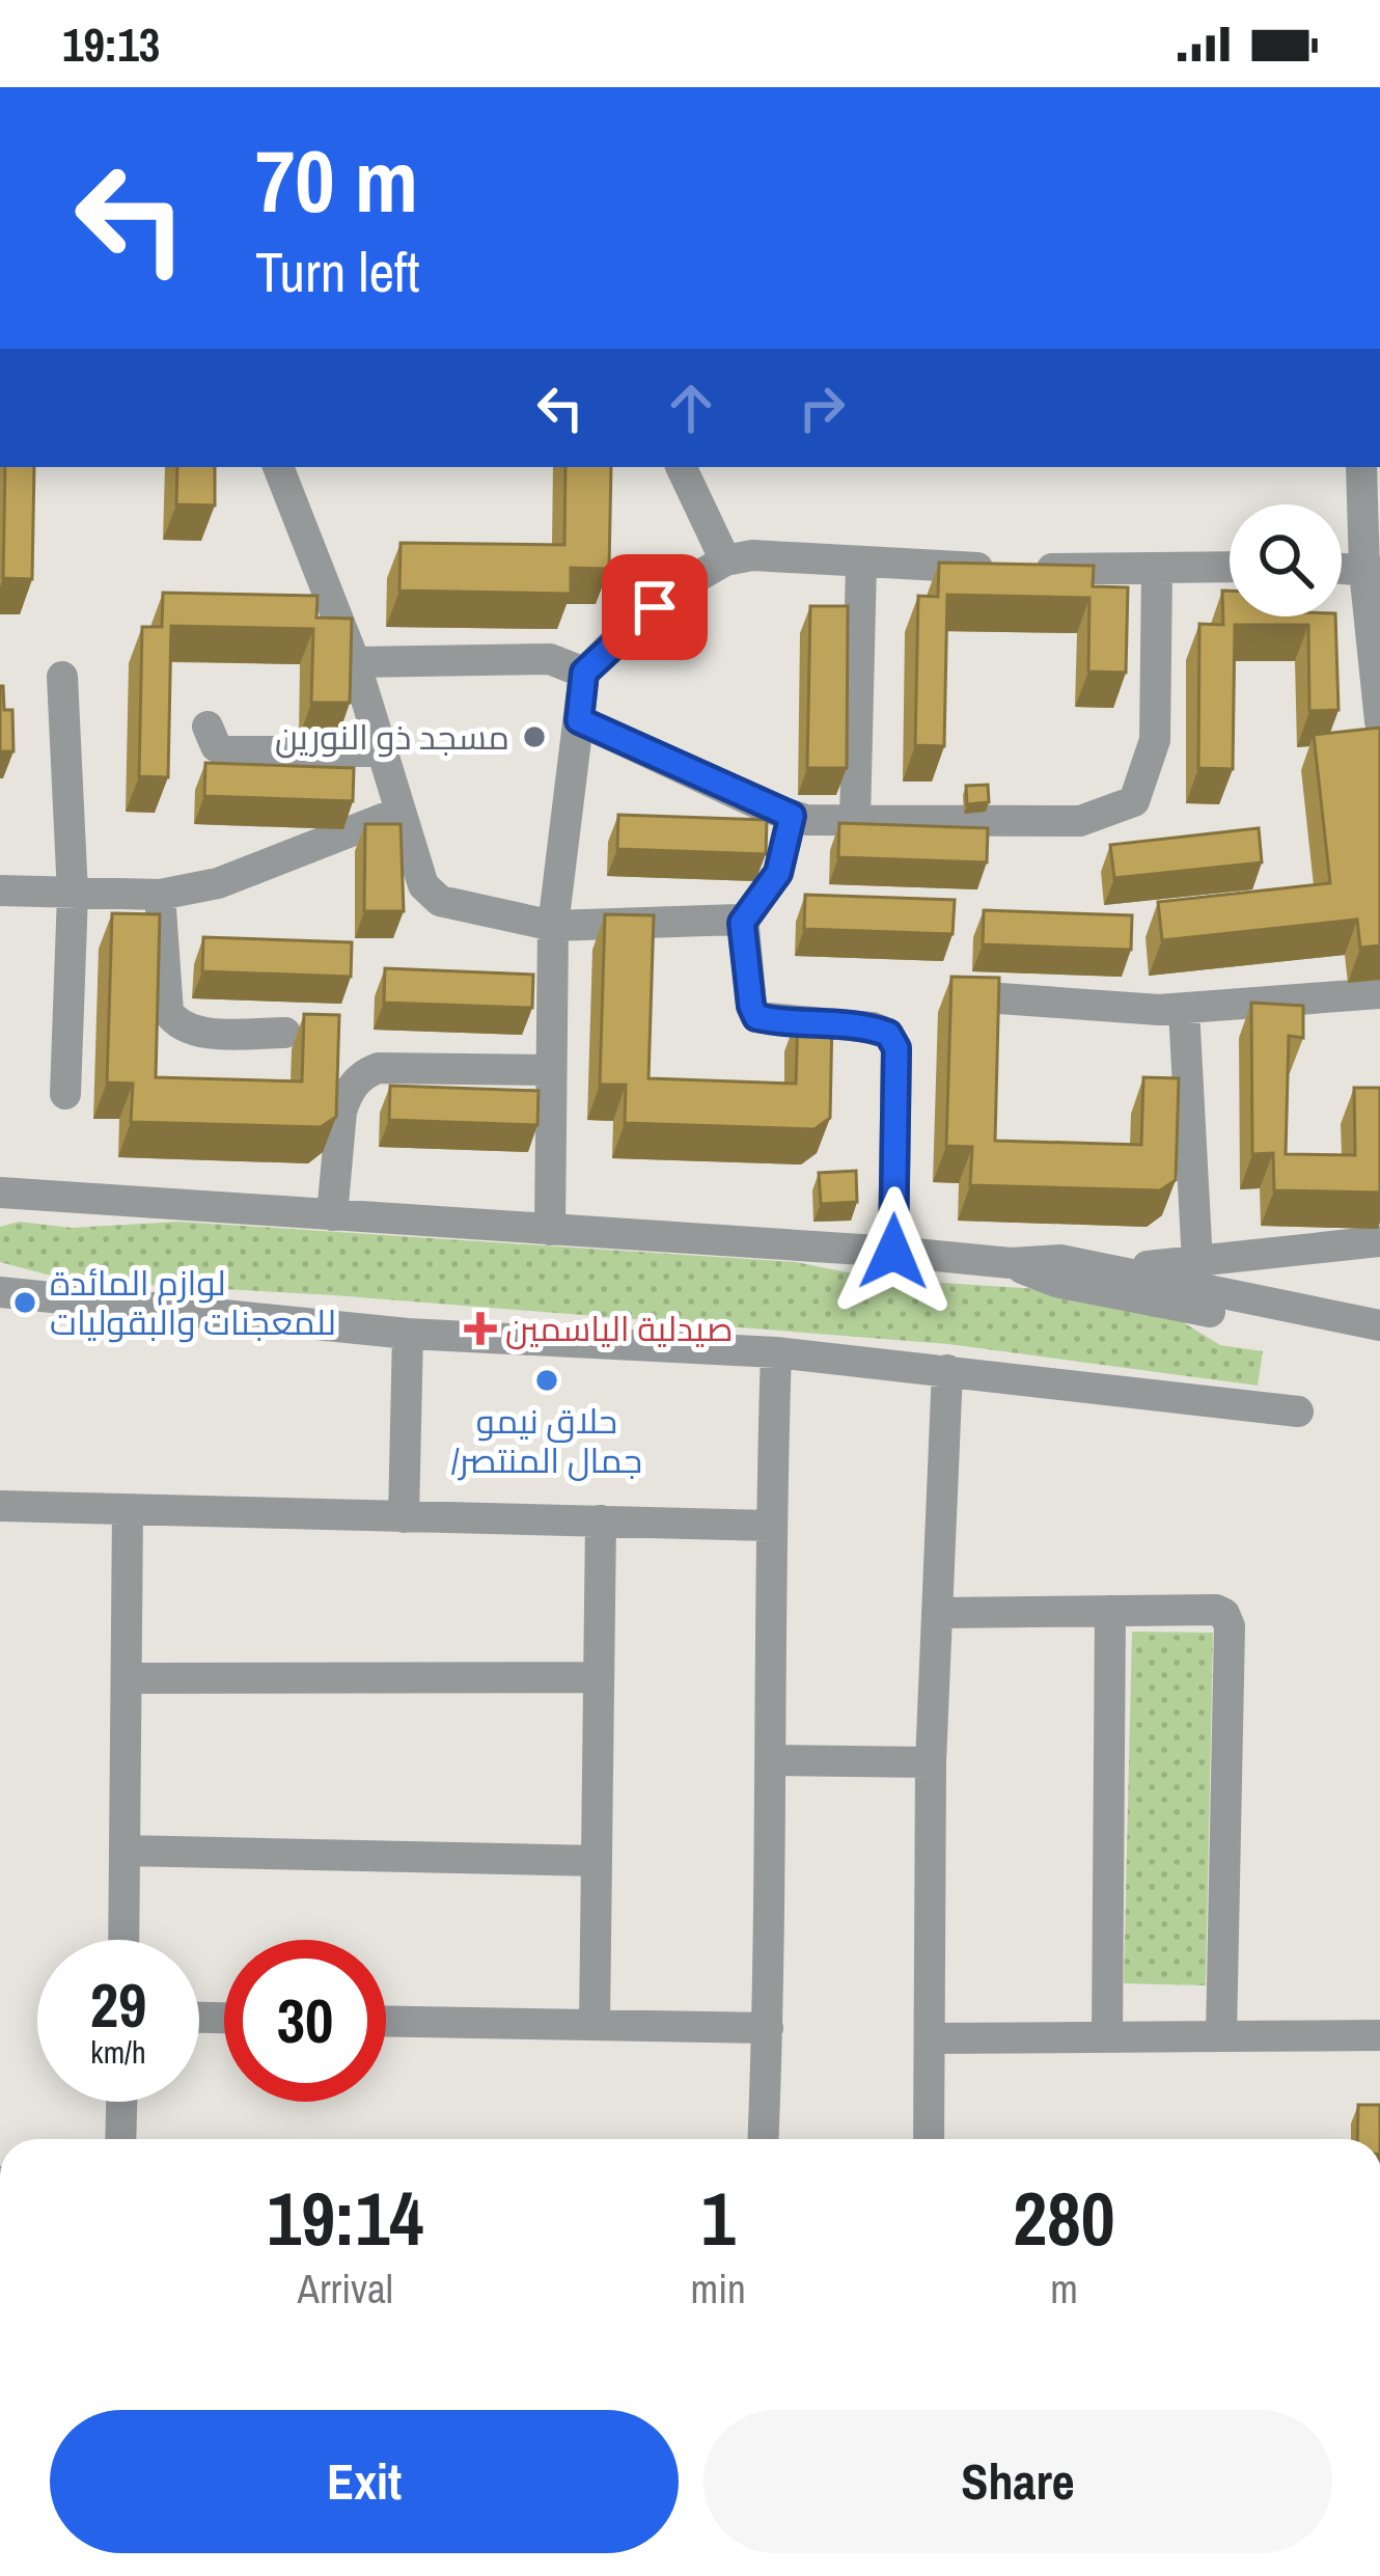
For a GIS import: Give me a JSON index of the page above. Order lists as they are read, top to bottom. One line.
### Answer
{"places":{"other":["مسجد ذو النورين","لوازم المائدة للمعجنات والبقوليات","حلاق نيمو /جمال المنتصر"],"health":["صيدلية الياسمين"]},"page":{"status":"19:13","turn":["70 m","Turn left"],"speed":"29 km/h","limit":"30","eta":["19:14","Arrival","1","min","280","m"],"buttons":["Exit","Share"]}}
